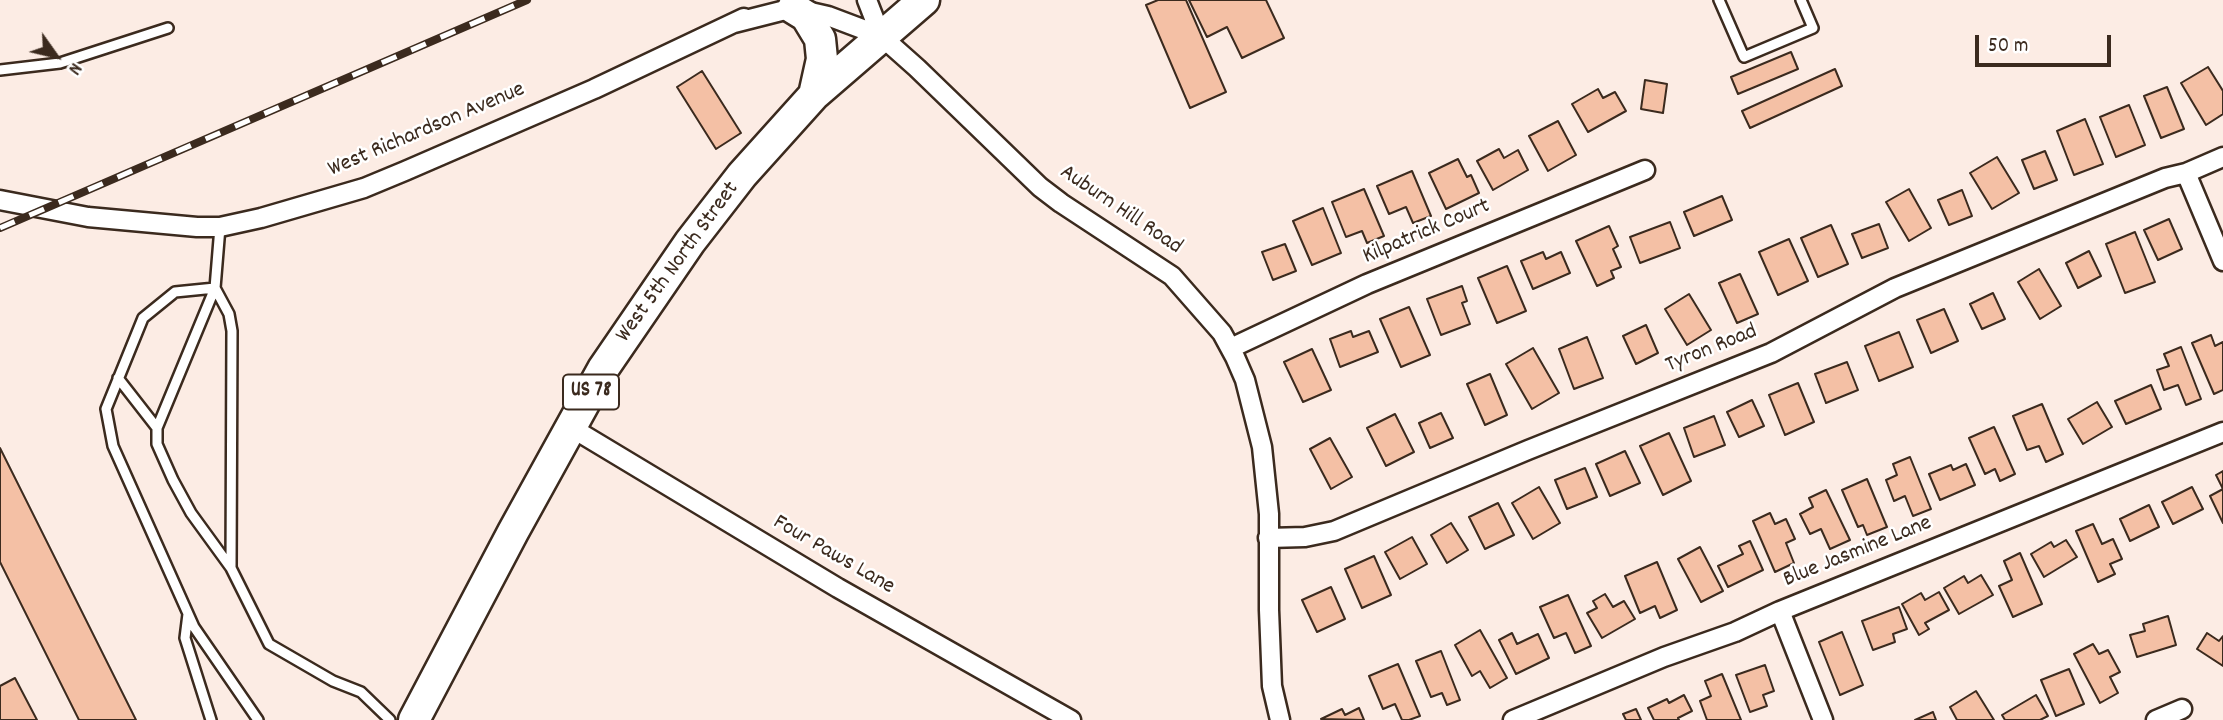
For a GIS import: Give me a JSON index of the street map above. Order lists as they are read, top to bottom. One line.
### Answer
{"streets":{"main road":["West 5th North Street","US 78"],"street":["West Richardson Avenue","Auburn Hill Road","Kilpatrick Court","Tyron Road","Blue Jasmine Lane","Four Paws Lane"]},"crossings":[["West Richardson Avenue","Auburn Hill Road"],["West Richardson Avenue","West 5th North Street"],["Auburn Hill Road","Kilpatrick Court"],["Auburn Hill Road","West 5th North Street"],["Auburn Hill Road","Tyron Road"],["West 5th North Street","Four Paws Lane"]],"scale_bar":"50 m","north":"bottom right"}
